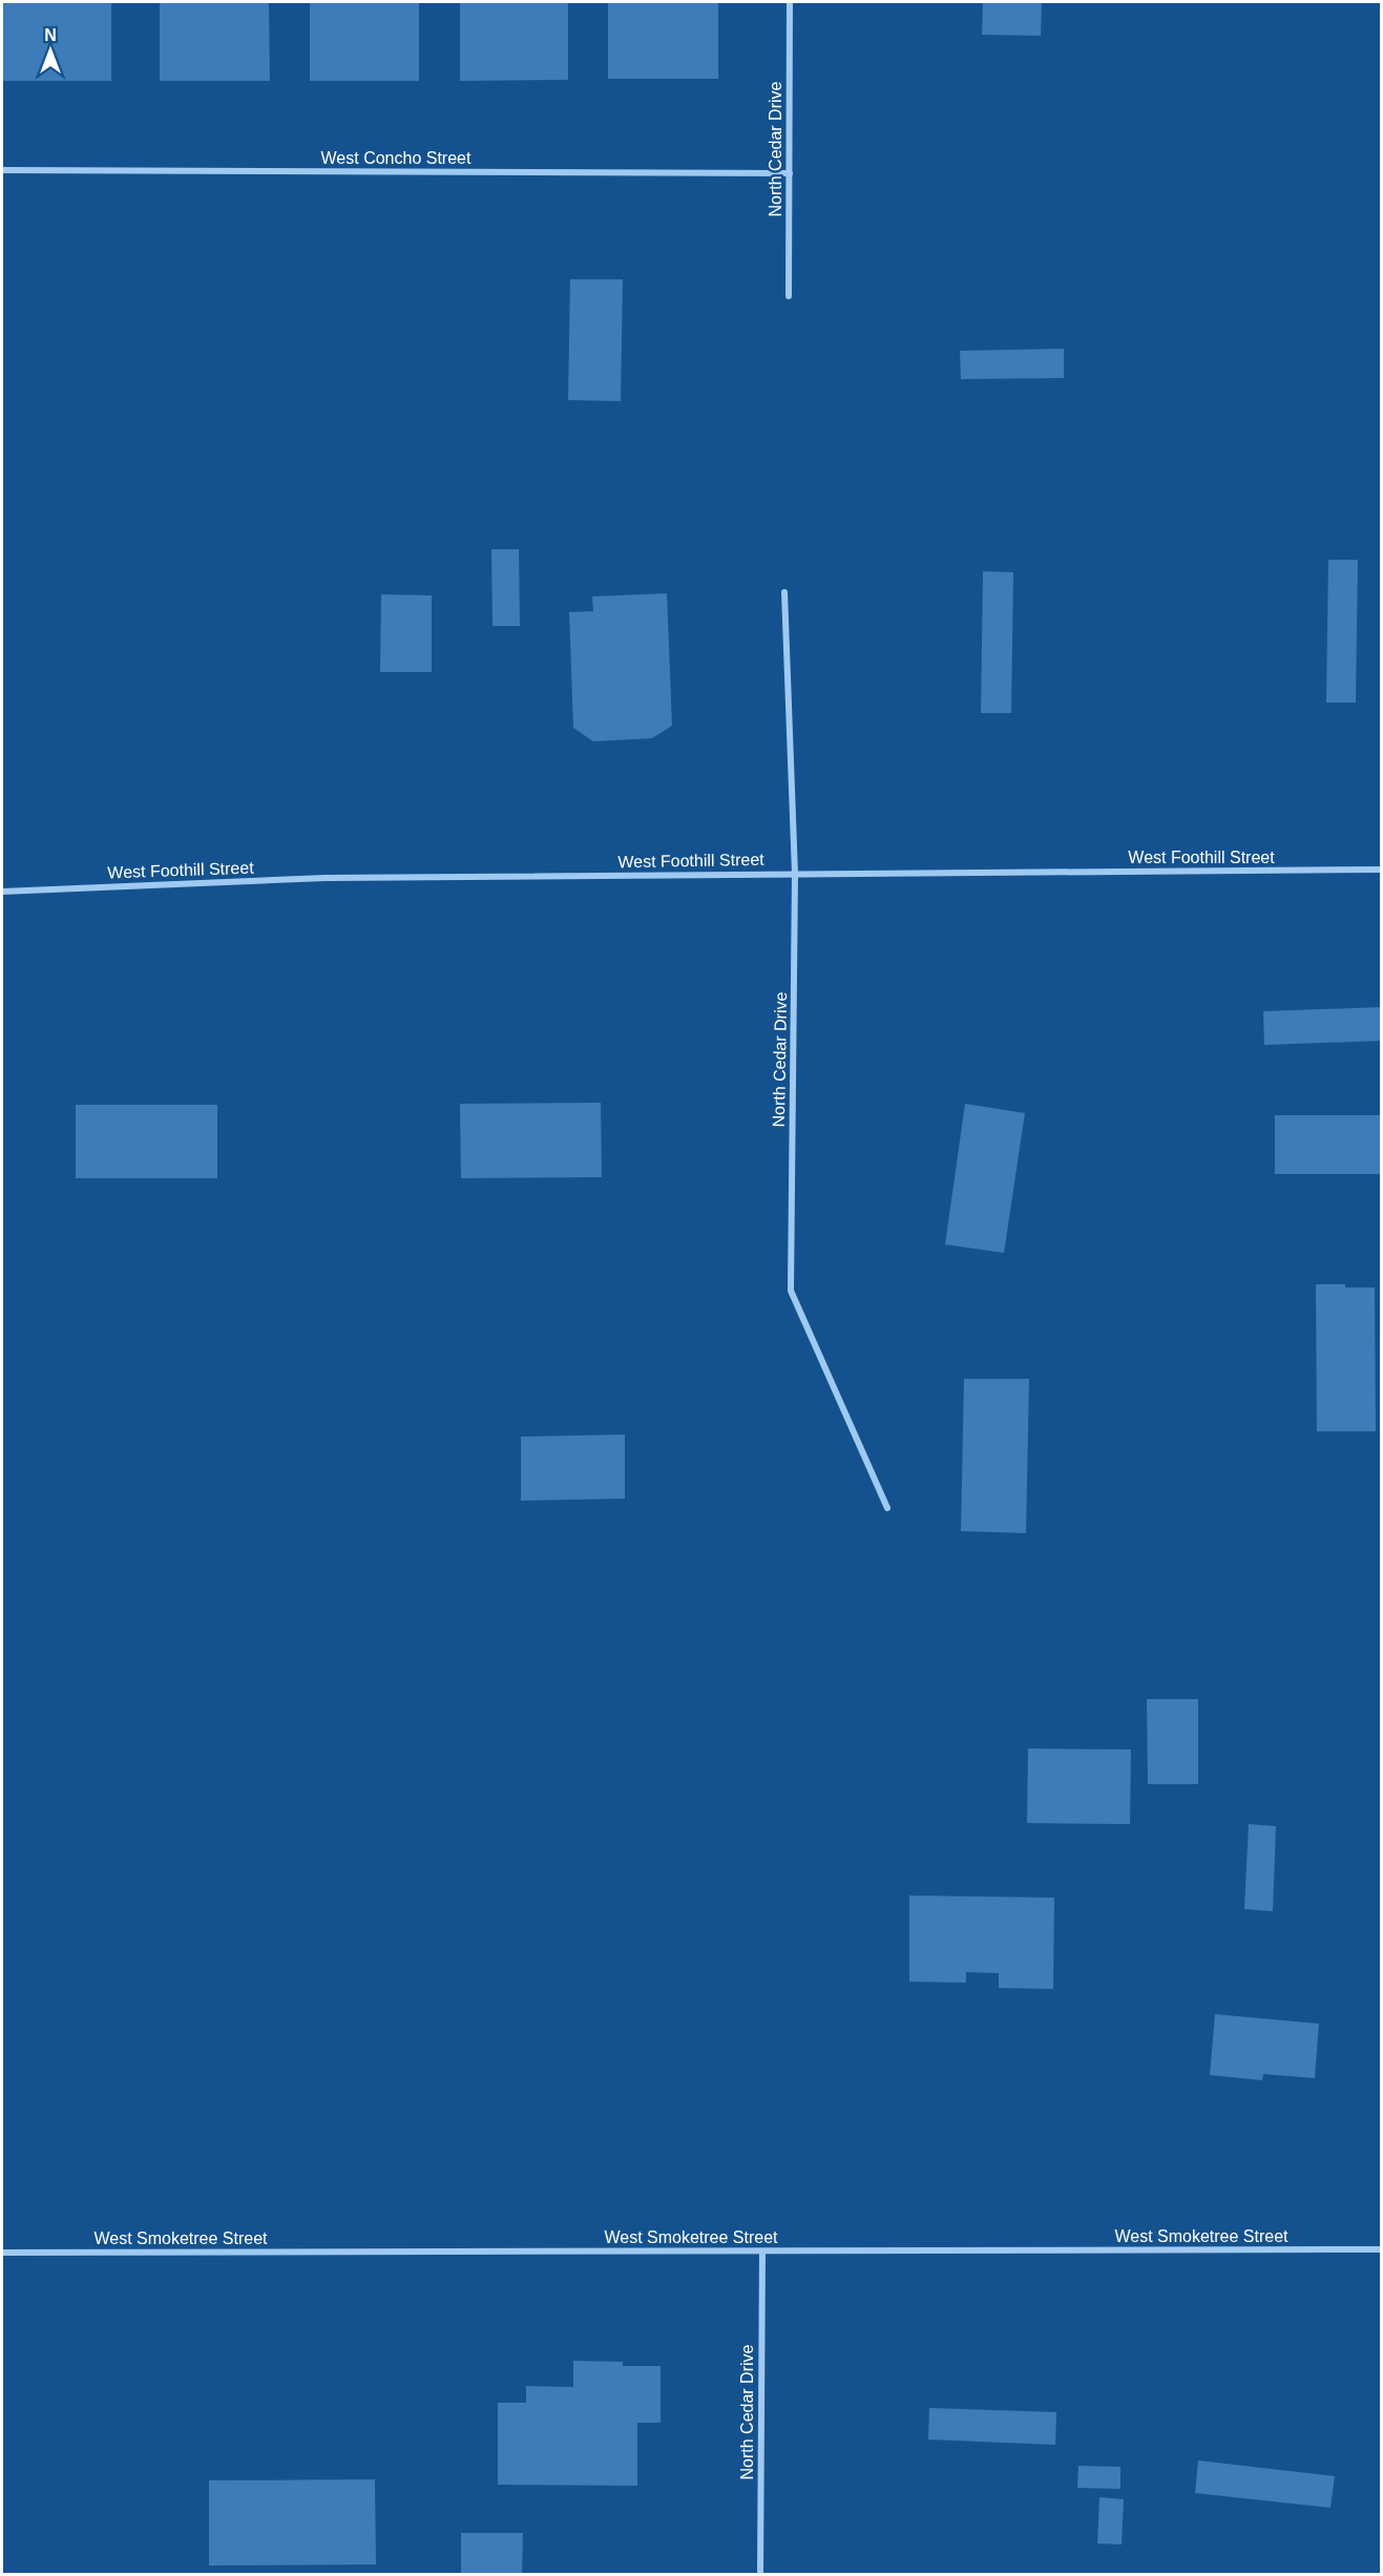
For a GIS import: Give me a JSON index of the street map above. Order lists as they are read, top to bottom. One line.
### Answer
{"streets":{"street":["North Cedar Drive","West Concho Street","West Foothill Street","West Smoketree Street"]},"crossings":[["North Cedar Drive","West Concho Street"],["North Cedar Drive","West Foothill Street"],["North Cedar Drive","West Smoketree Street"]],"north":"top"}
